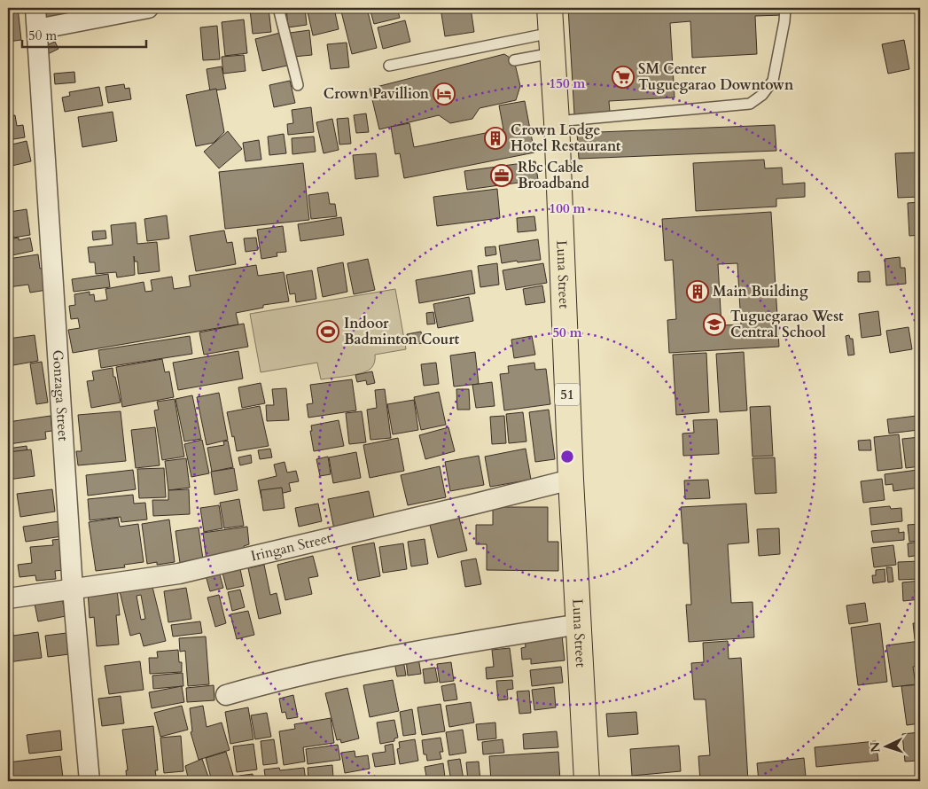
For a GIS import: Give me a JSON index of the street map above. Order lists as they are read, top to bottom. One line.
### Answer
{"streets":{"main road":["Luna Street","51"],"street":["Gonzaga Street","Iringan Street"]},"crossings":[["Luna Street","Iringan Street"],["Gonzaga Street","Iringan Street"]],"places":{"supermarket":["SM Center Tuguegarao Downtown"],"hotel":["Crown Pavillion"],"building":["Crown Lodge Hotel Restaurant","Main Building"],"office":["Rbc Cable Broadband"],"school or university":["Tuguegarao West Central School"],"sports":["Indoor Badminton Court"]},"scale_bar":"50 m","north":"left","rings":["150 m","100 m","50 m"]}
